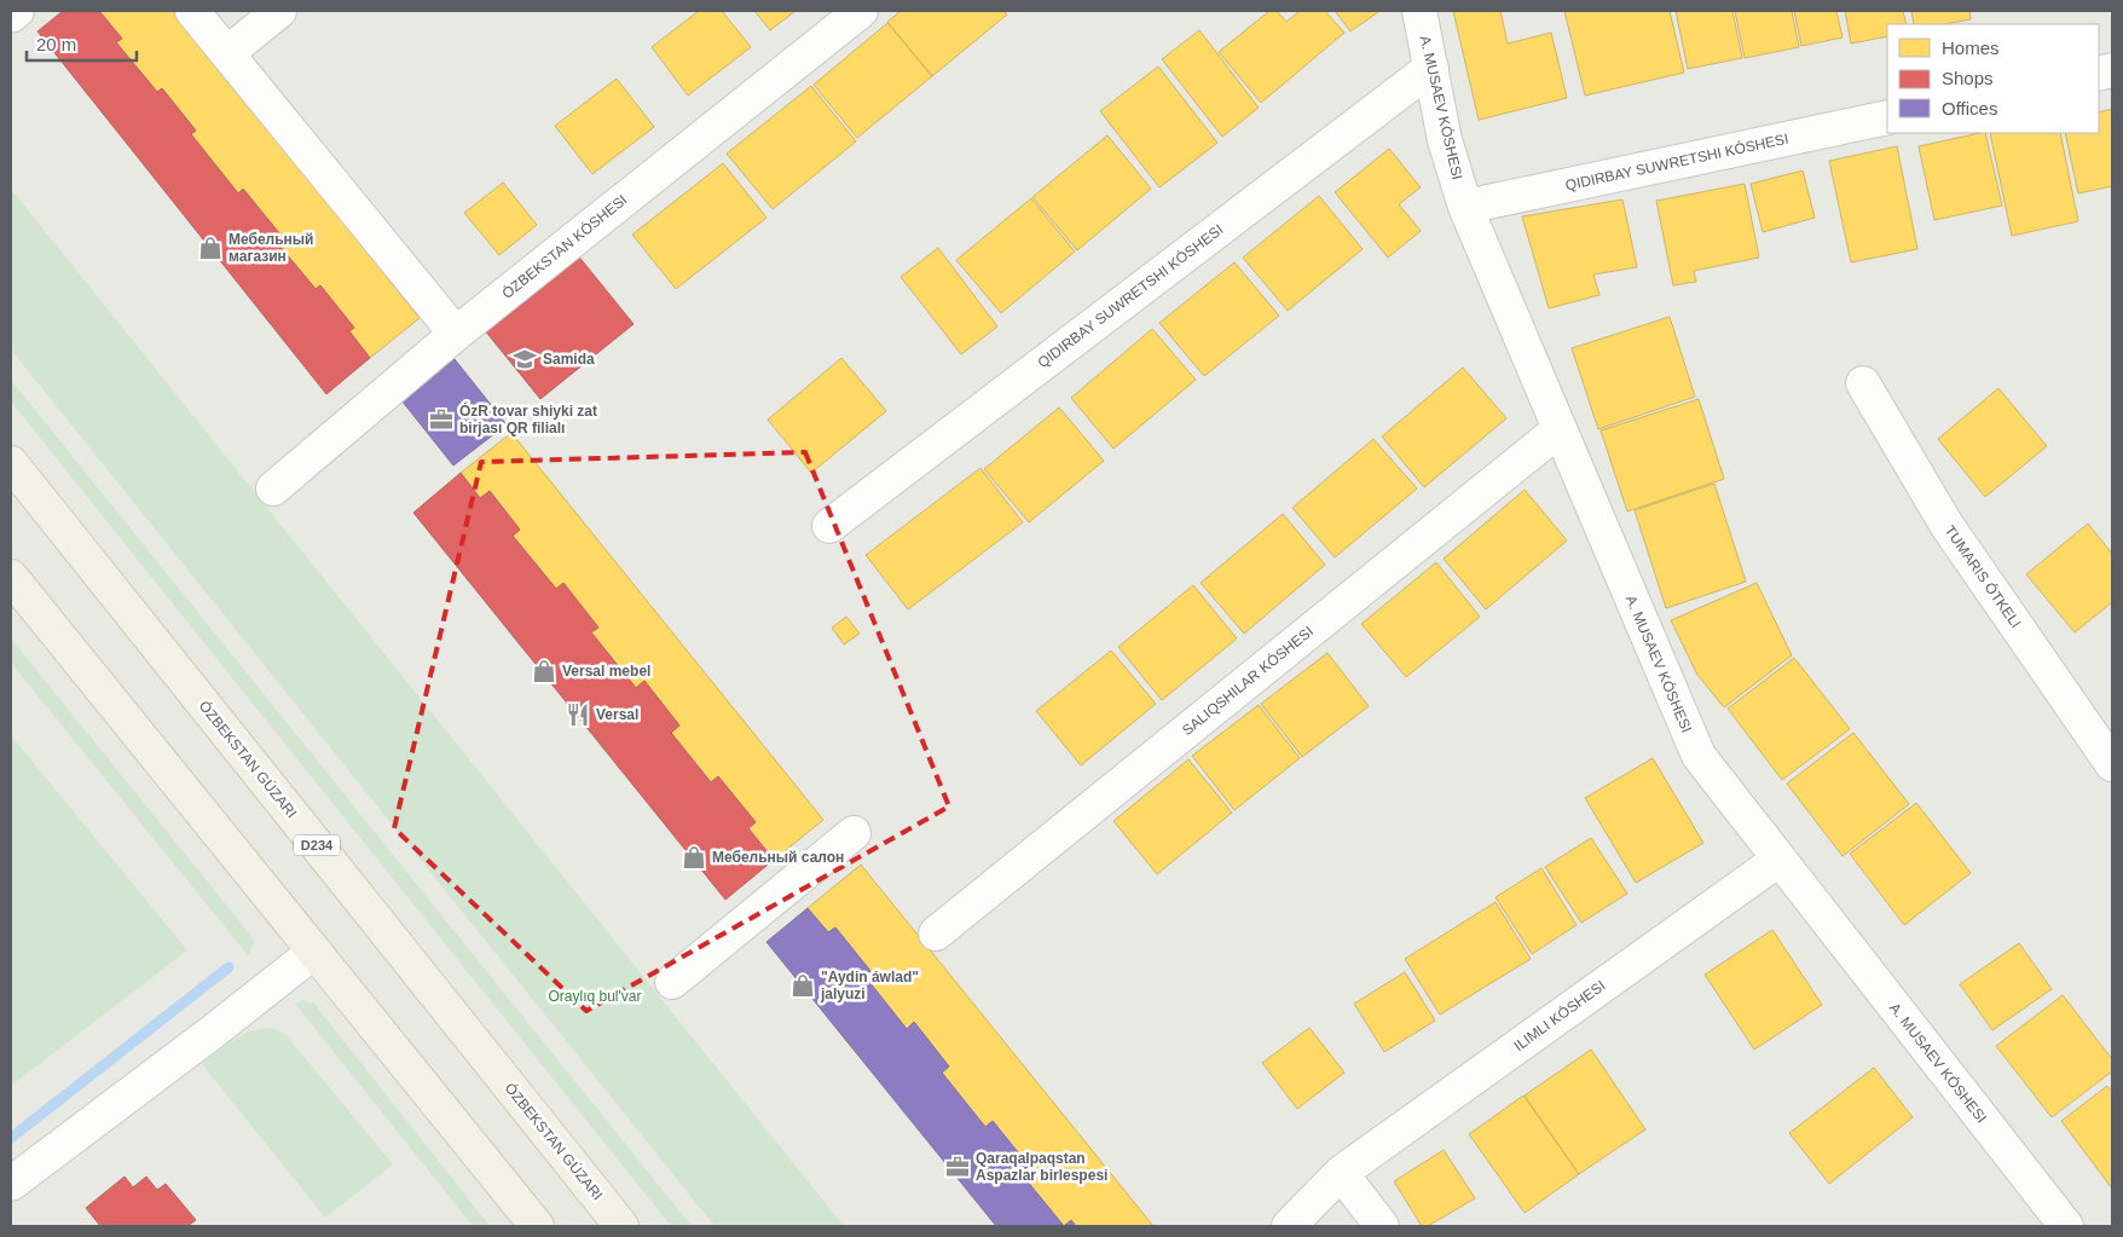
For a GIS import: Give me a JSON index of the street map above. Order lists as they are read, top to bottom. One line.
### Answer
{"streets":{"main road":["D234"],"street":["A. MUSAEV KÓSHESI","ÓZBEKSTAN KÓSHESI","TUMARIS ÓTKELI","ILIMLI KÓSHESI"]},"crossings":[["A. MUSAEV KÓSHESI","ILIMLI KÓSHESI"]],"parks":["Oraylıq bul'var"],"places":{"shop":["Мебельный магазин","Versal mebel","Мебельный салон","\"Aydin áwlad\" jalyuzi"],"school or university":["Samida"],"office":["ÓzR tovar shiyki zat birjası QR filialı","Qaraqalpaqstan Aspazlar birlespesi"],"restaurant":["Versal"]},"legend":["Homes","Shops","Offices"],"scale_bar":"20 m"}
